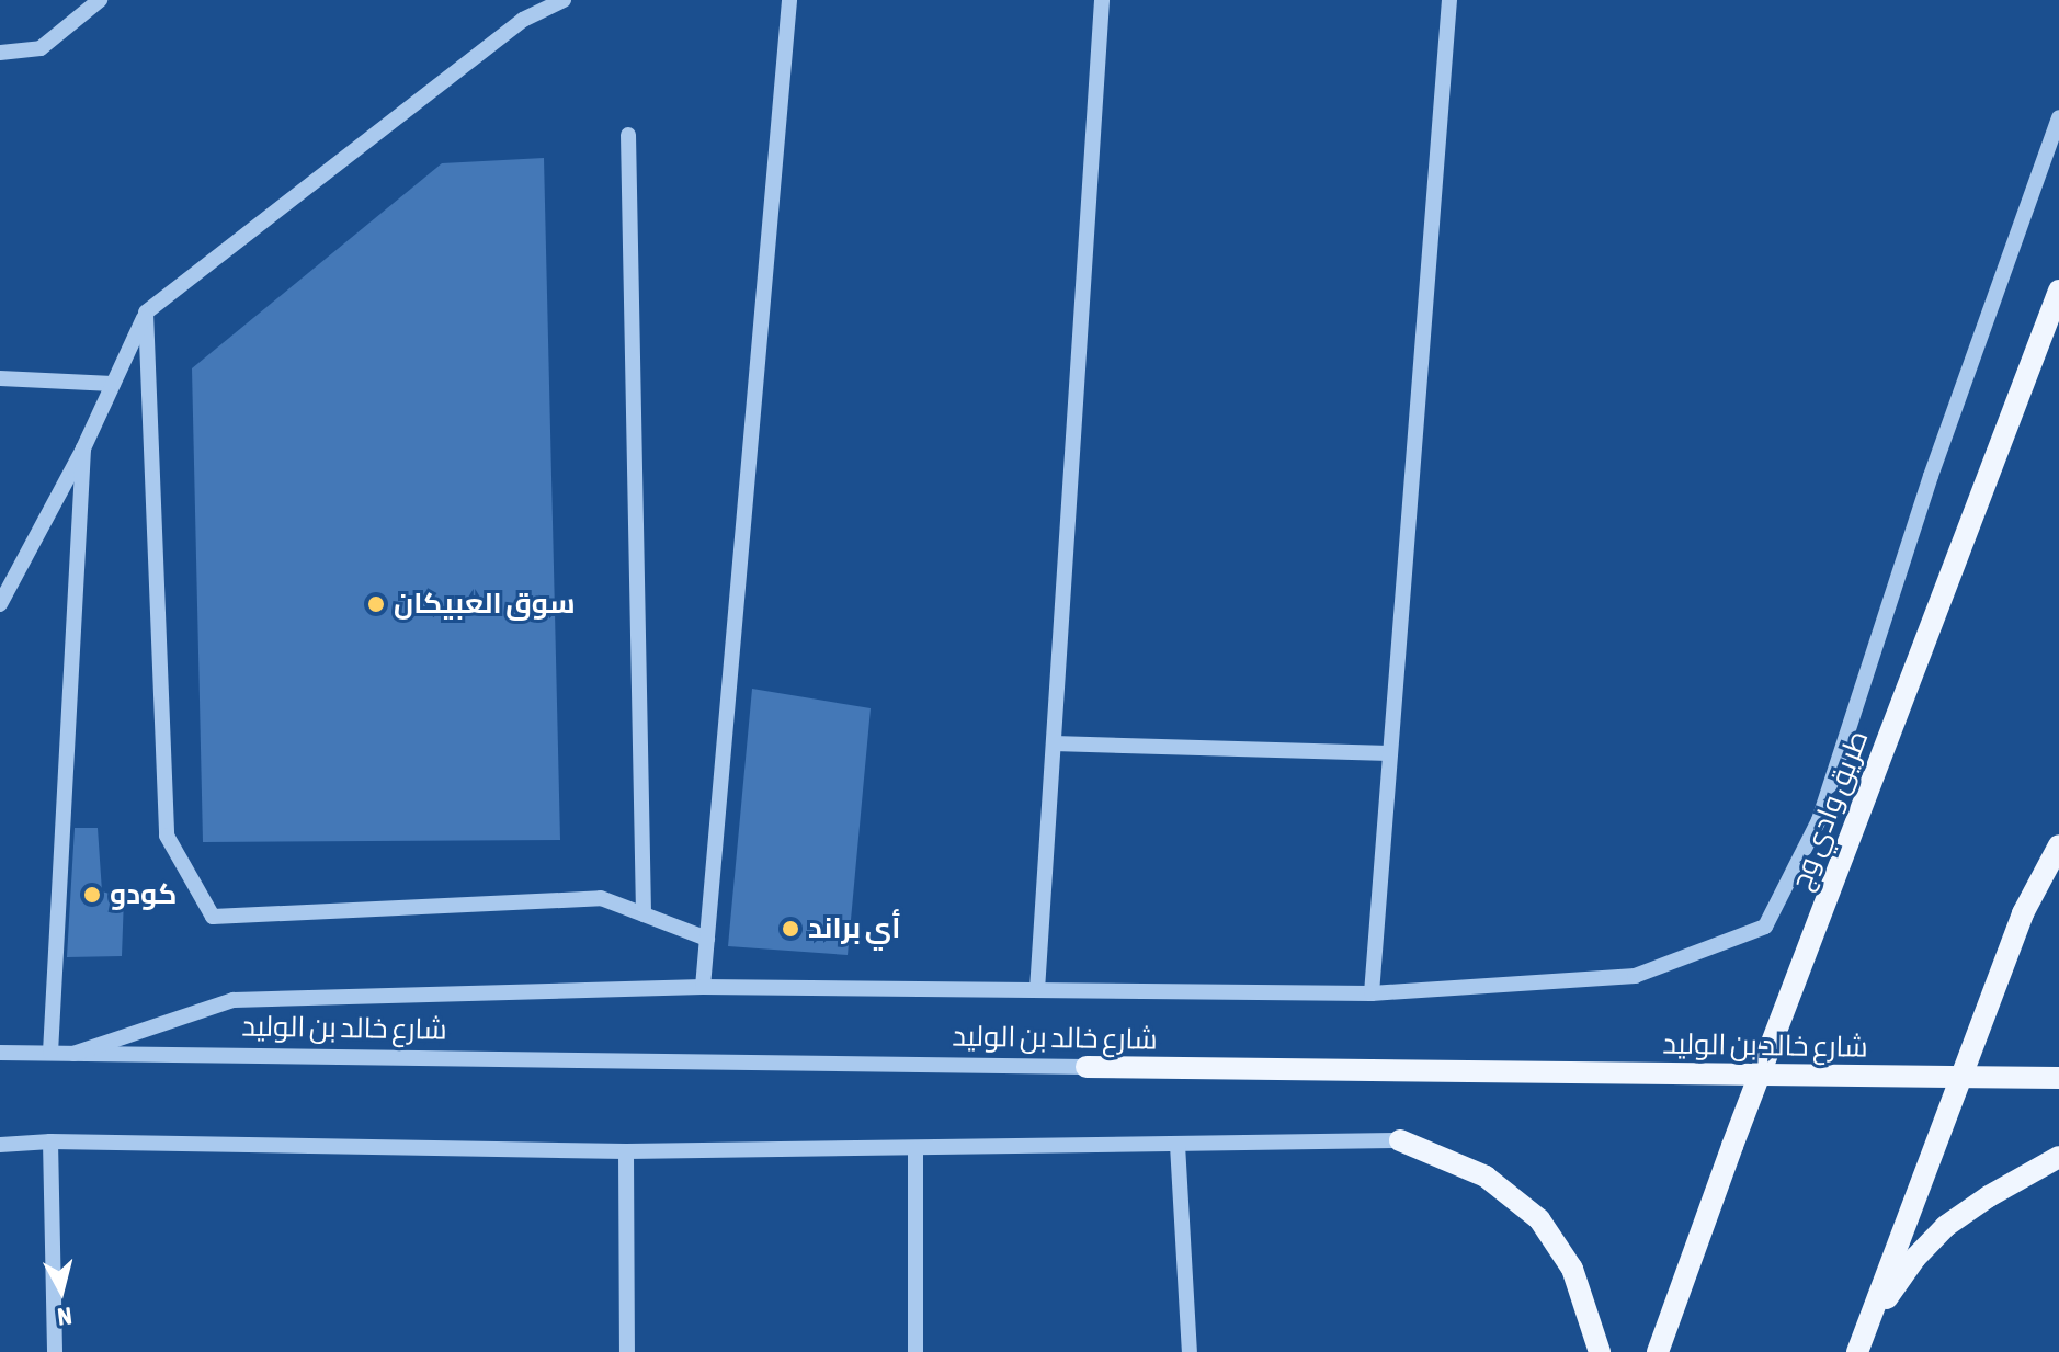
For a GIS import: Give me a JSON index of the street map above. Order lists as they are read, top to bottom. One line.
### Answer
{"streets":{"main road":["طريق وادي وج","شارع خالد بن الوليد"]},"places":["سوق العبيكان","كودو","أي براند"],"north":"bottom"}
